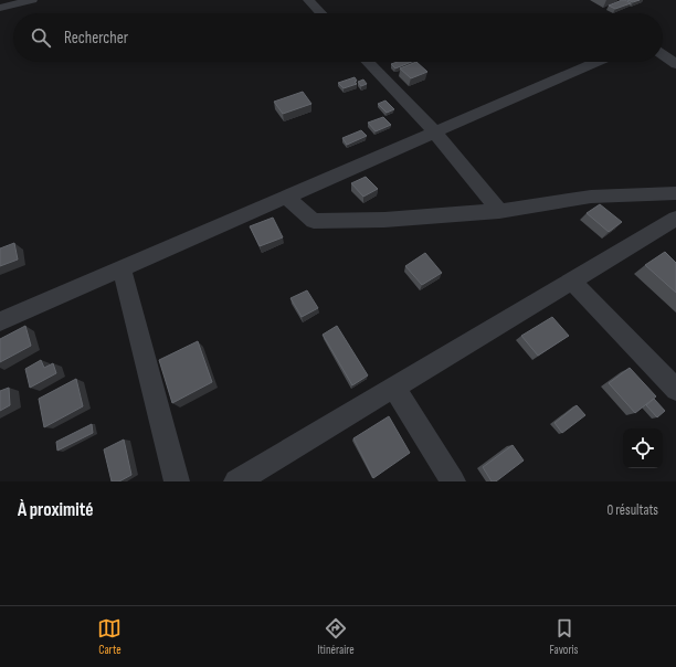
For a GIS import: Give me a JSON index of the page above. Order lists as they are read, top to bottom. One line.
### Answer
{"page":{"search":"Rechercher","heading":["À proximité","0 résultats"],"nav":["Carte","Itinéraire","Favoris"]}}
